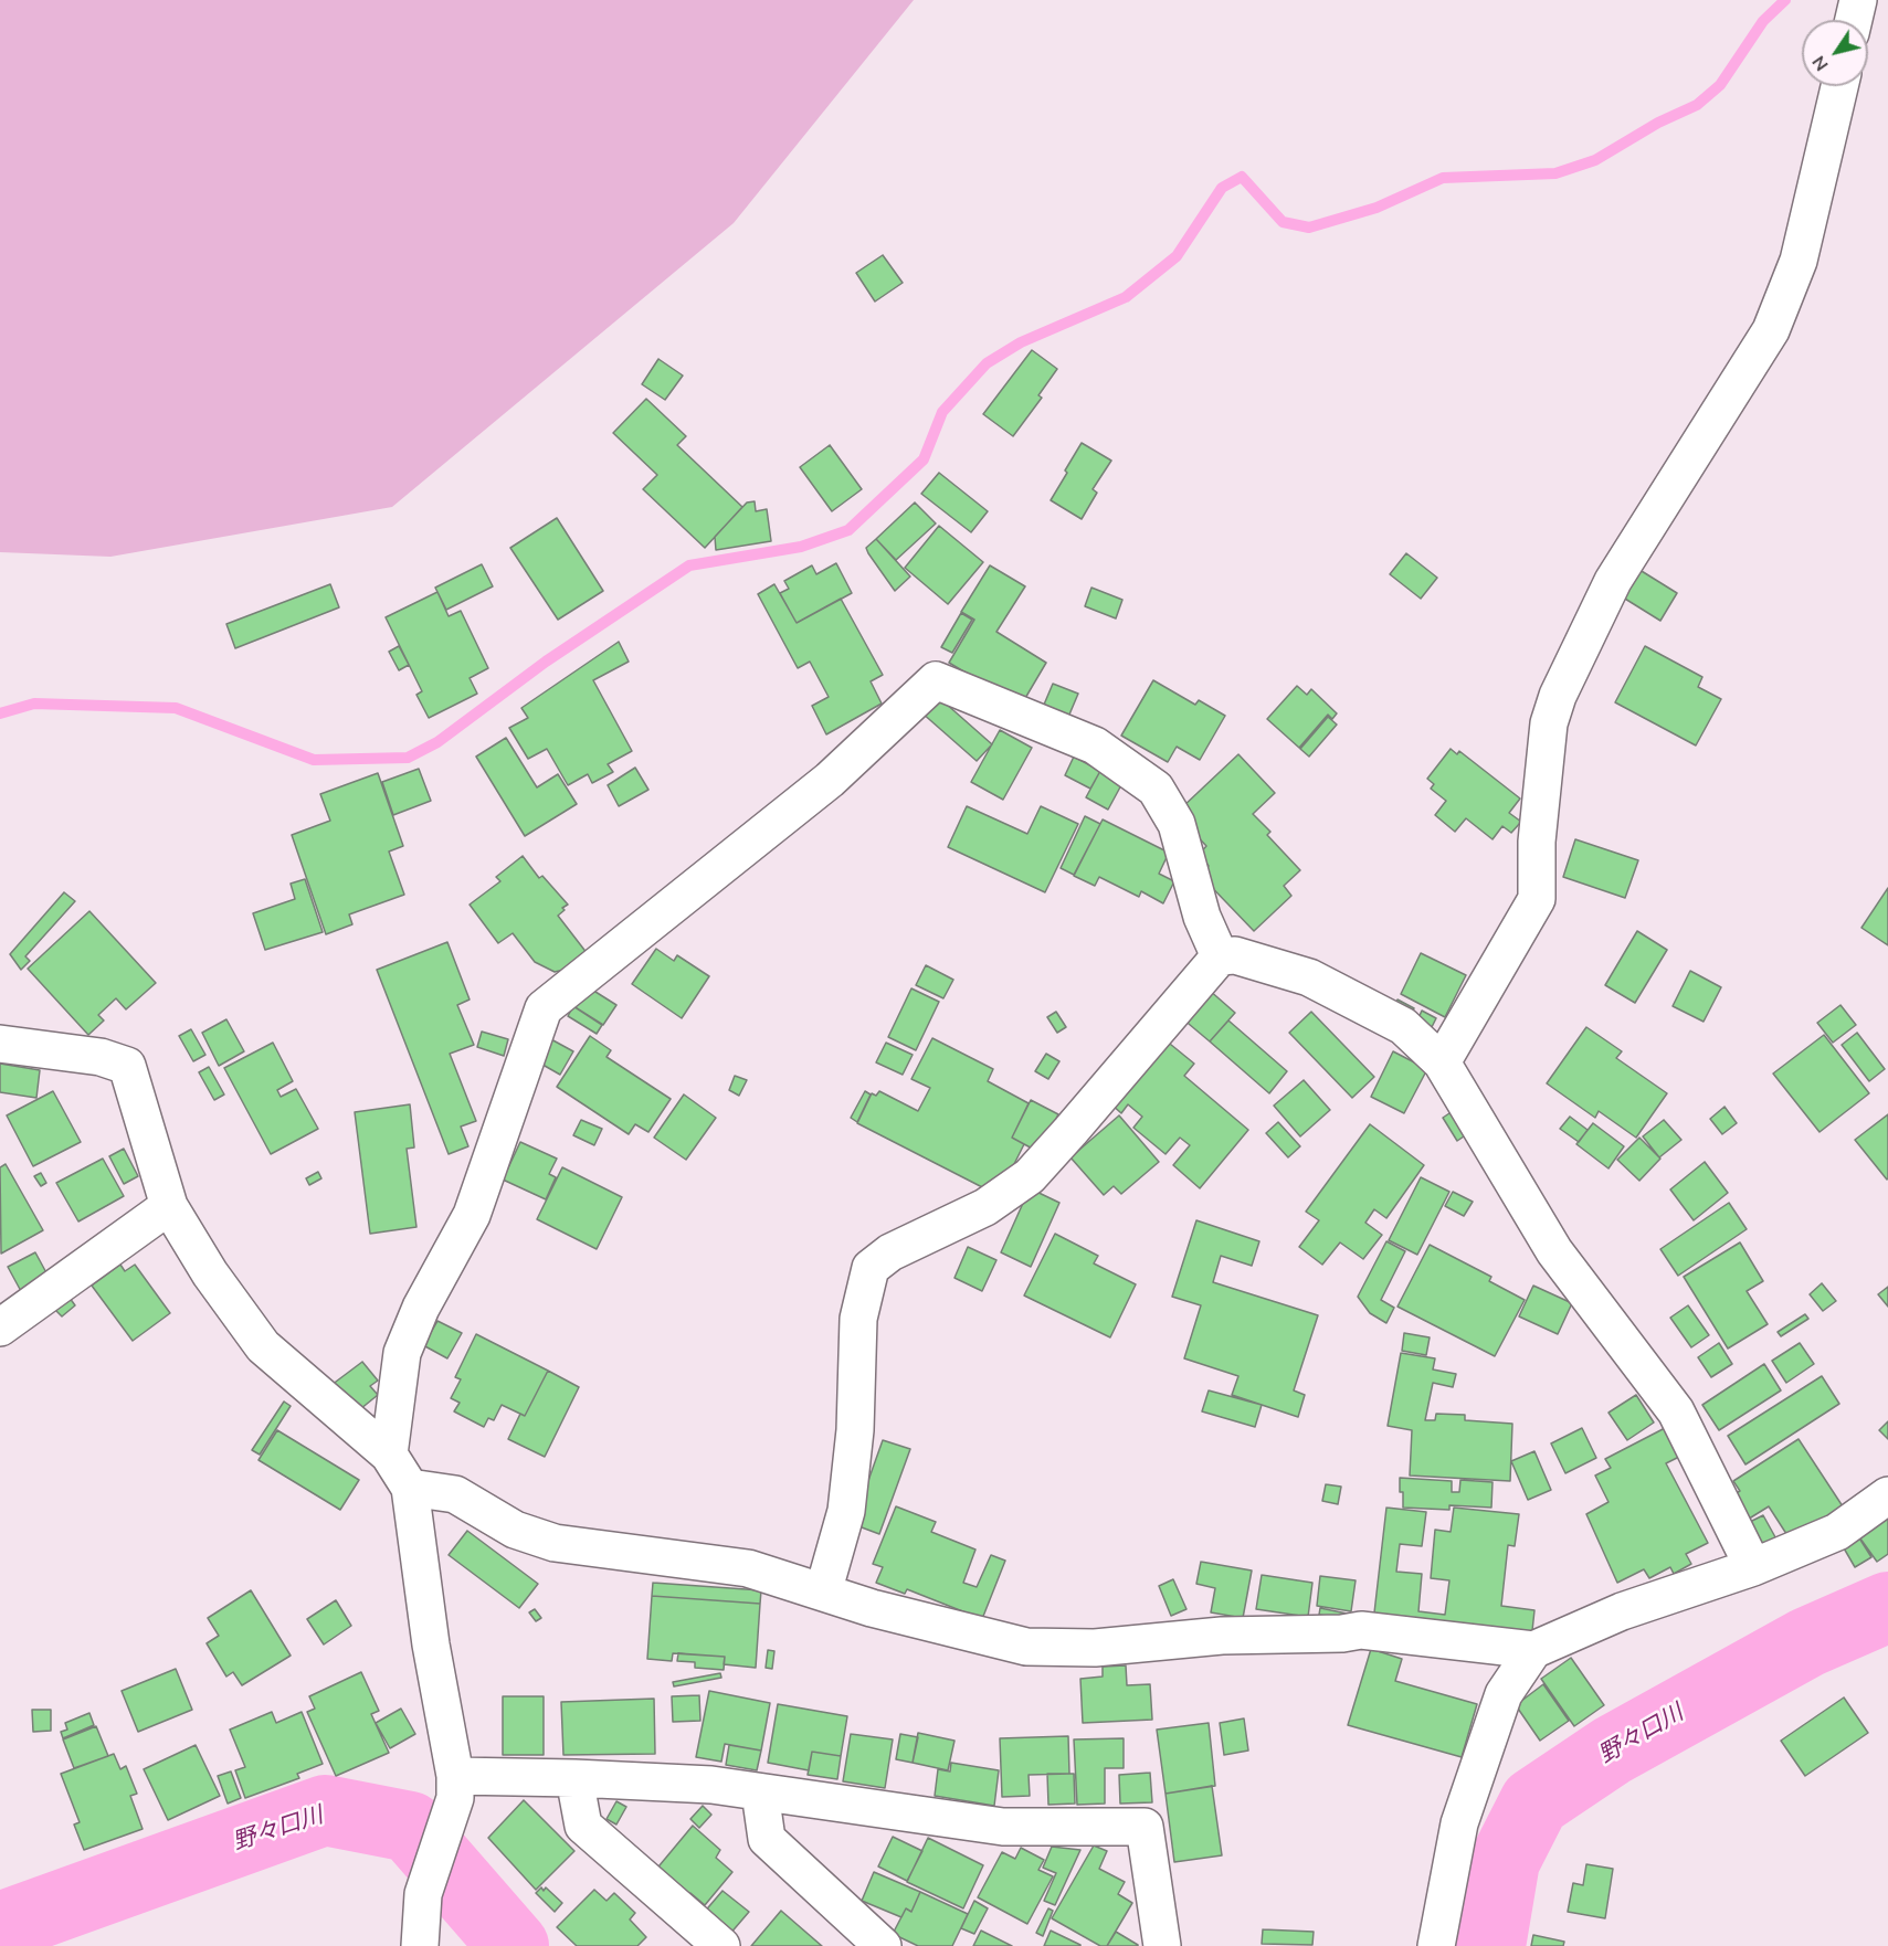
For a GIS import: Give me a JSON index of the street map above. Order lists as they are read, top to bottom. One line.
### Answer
{"water":["野々口川"],"north":"bottom left"}
